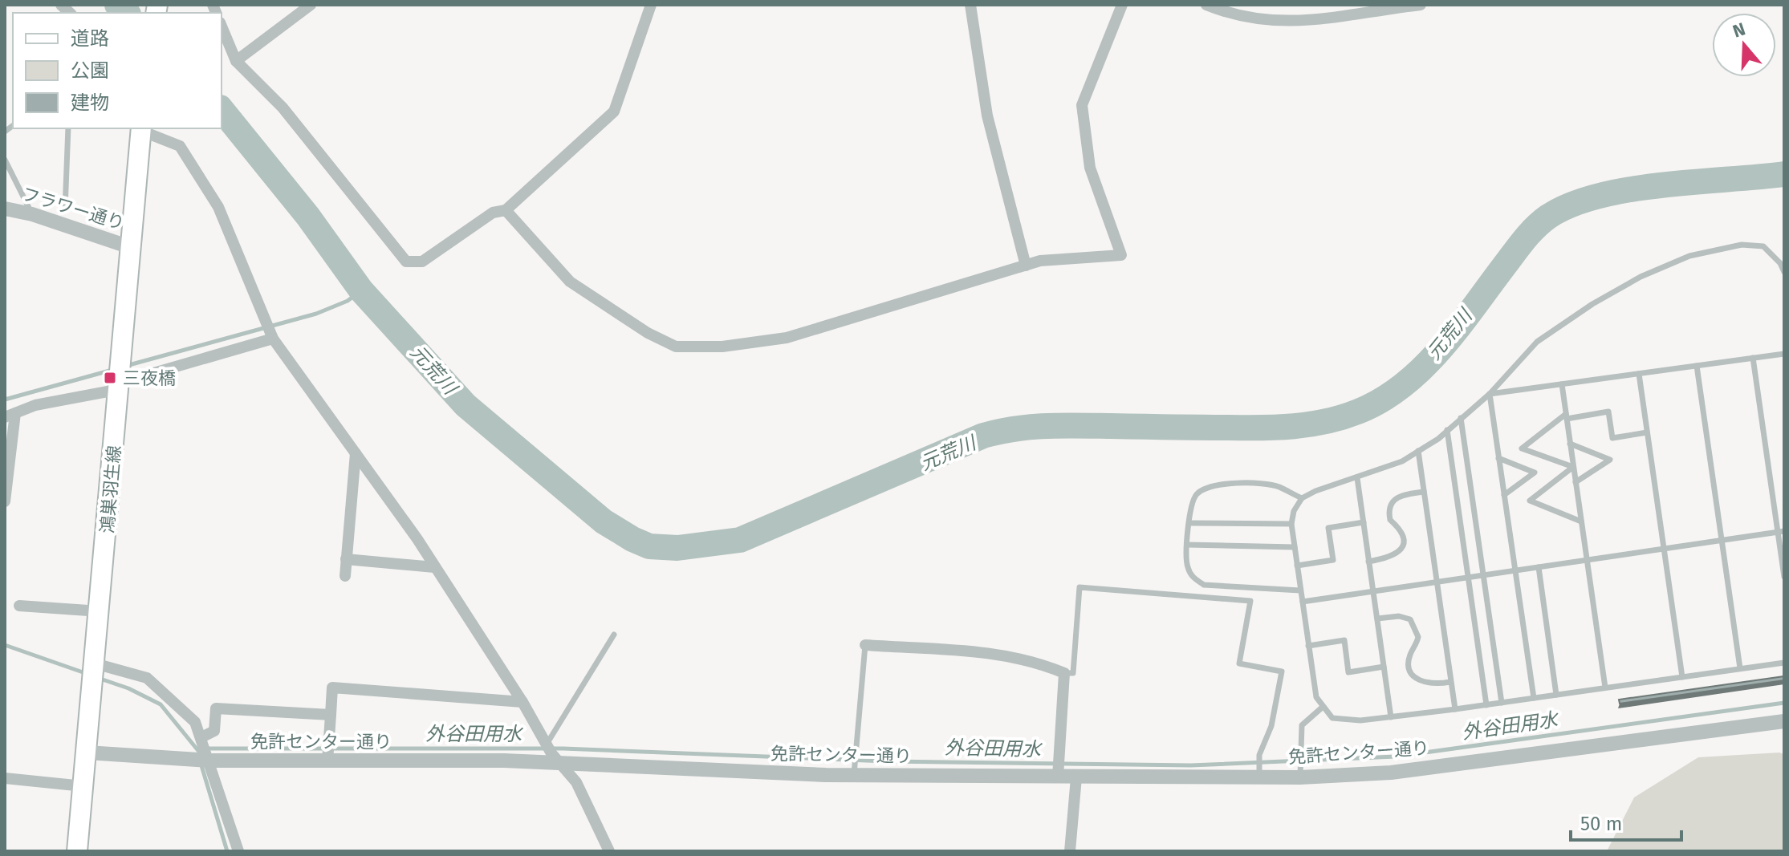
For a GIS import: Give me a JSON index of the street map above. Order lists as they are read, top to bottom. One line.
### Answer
{"streets":{"main road":["鴻巣羽生線"],"street":["フラワー通り","免許センター通り"]},"crossings":[["フラワー通り","鴻巣羽生線"],["鴻巣羽生線","免許センター通り"]],"water":["元荒川","外谷田用水"],"places":{"transit":["三夜橋"]},"legend":["道路","公園","建物"],"scale_bar":"50 m","north":"top"}
